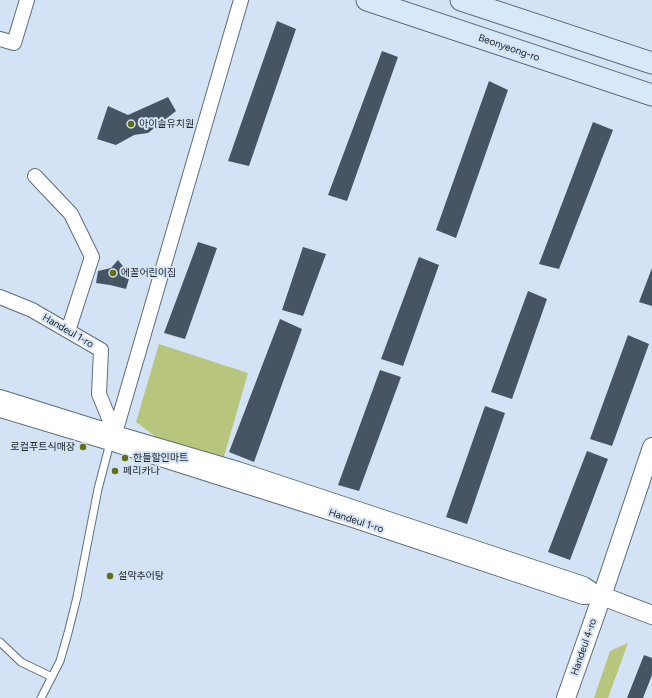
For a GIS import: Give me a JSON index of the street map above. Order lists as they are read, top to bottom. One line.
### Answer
{"streets":{"main road":["Beonyeong-ro"],"street":["Handeul 1-ro","Handeul 4-ro"]},"crossings":[["Handeul 1-ro","Handeul 4-ro"]],"places":["아이솔유치원","에꼴어린이집","로컬푸트식매장","한들할인마트","페리카나","설악추어탕"]}
